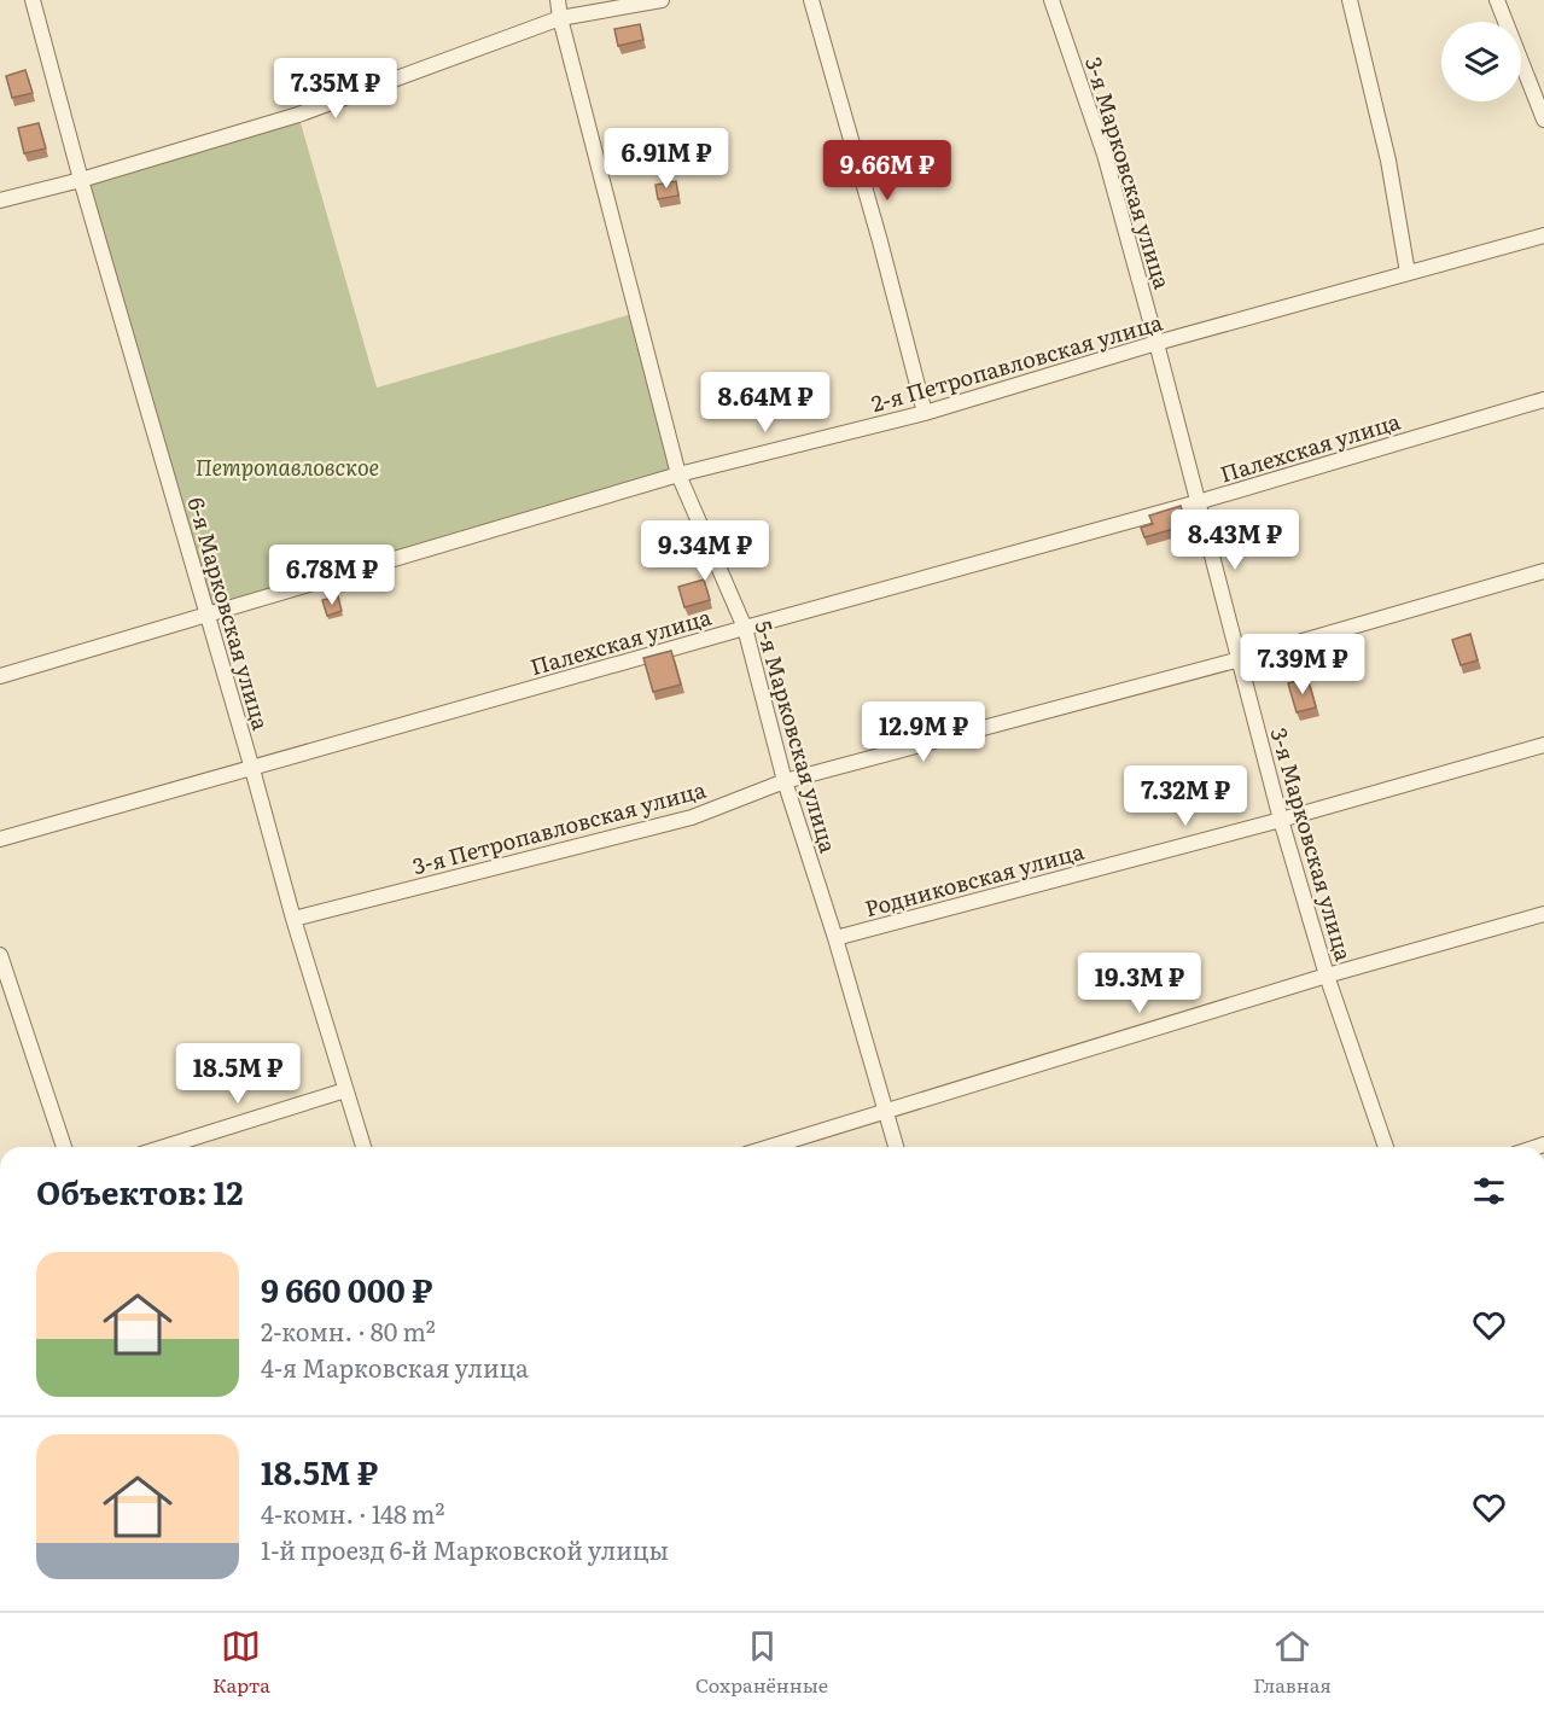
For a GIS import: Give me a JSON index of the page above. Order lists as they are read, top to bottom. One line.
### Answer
{"streets":{"street":["3-я Марковская улица","2-я Петропавловская улица","Палехская улица","6-я Марковская улица","5-я Марковская улица","3-я Петропавловская улица","Родниковская улица"]},"crossings":[["3-я Марковская улица","2-я Петропавловская улица"],["3-я Марковская улица","Палехская улица"],["3-я Марковская улица","3-я Петропавловская улица"],["3-я Марковская улица","Родниковская улица"],["2-я Петропавловская улица","6-я Марковская улица"],["2-я Петропавловская улица","5-я Марковская улица"],["Палехская улица","6-я Марковская улица"],["Палехская улица","5-я Марковская улица"],["6-я Марковская улица","3-я Петропавловская улица"],["5-я Марковская улица","3-я Петропавловская улица"],["5-я Марковская улица","Родниковская улица"]],"parks":["Петропавловское"],"page":{"price":["7.35M ₽","6.91M ₽","9.66M ₽","8.64M ₽","8.43M ₽","9.34M ₽","6.78M ₽","7.39M ₽","12.9M ₽","7.32M ₽","19.3M ₽","18.5M ₽"],"heading":"Объектов: 12","list":[{"name":"9 660 000 ₽","note":"2-комн. · 80 m² · 4-я Марковская улица"},{"name":"18.5M ₽","note":"4-комн. · 148 m² · 1-й проезд 6-й Марковской улицы"}],"tabs":["Карта","Сохранённые","Главная"]}}
